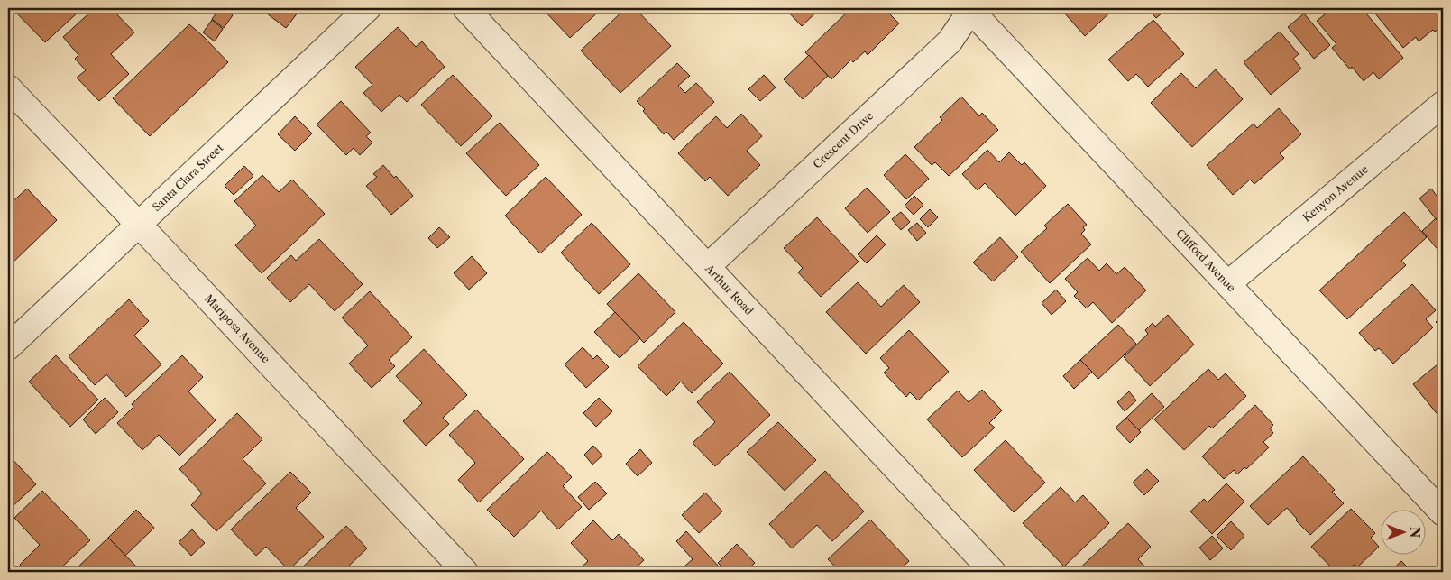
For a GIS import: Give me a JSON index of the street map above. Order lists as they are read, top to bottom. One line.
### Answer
{"streets":{"street":["Crescent Drive","Santa Clara Street","Kenyon Avenue","Clifford Avenue","Arthur Road","Mariposa Avenue"]},"crossings":[["Crescent Drive","Clifford Avenue"],["Crescent Drive","Arthur Road"],["Santa Clara Street","Mariposa Avenue"],["Kenyon Avenue","Clifford Avenue"]],"north":"right"}
